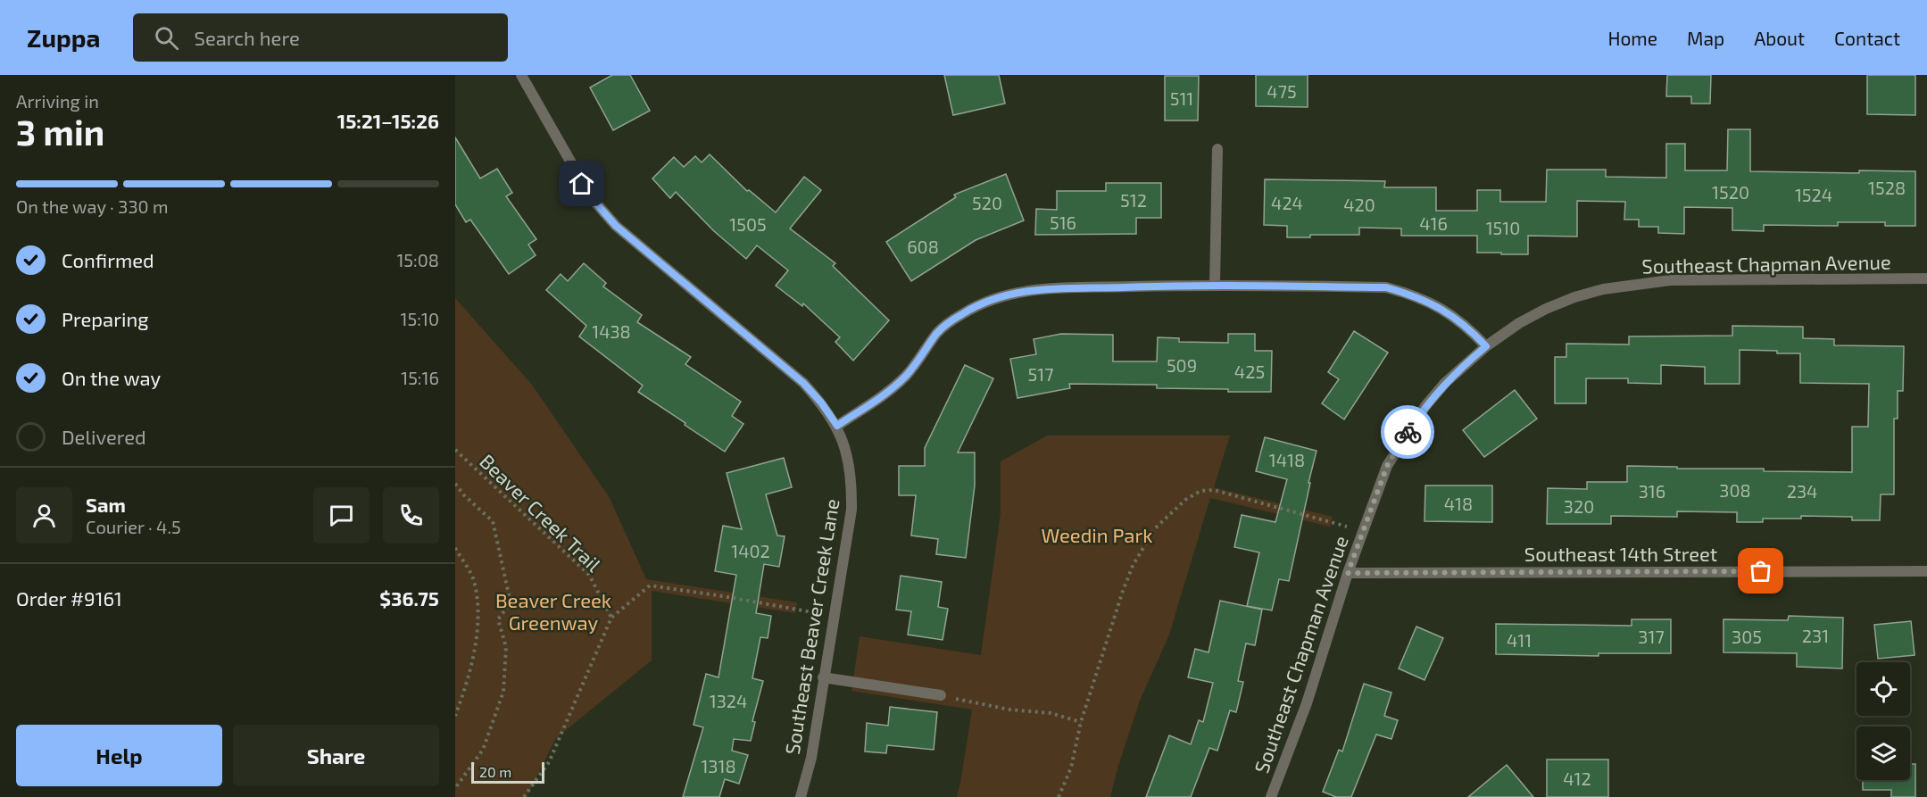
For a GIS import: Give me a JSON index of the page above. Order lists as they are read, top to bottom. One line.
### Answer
{"streets":{"street":["Southeast Chapman Avenue","Southeast 14th Street","Southeast Beaver Creek Lane"],"path":["Beaver Creek Trail"]},"crossings":[["Southeast Chapman Avenue","Southeast 14th Street"]],"parks":["Weedin Park","Beaver Creek Greenway"],"house_numbers":["475","511","1528","1520","1524","512","520","424","420","516","416","1505","1510","608","1438","509","425","517","1418","308","316","234","418","320","1402","231","317","305","411","1324","1318","412"],"scale_bar":"20 m","page":{"header":"Zuppa","search":"Search here","nav":["Home","Map","About","Contact"],"heading":["3 min","Arriving in","15:21–15:26"],"panel":["Sam","Courier · 4.5","Order #9161","$36.75"],"bar":"On the way · 330 m","list":[["Confirmed","15:08"],["Preparing","15:10"],["On the way","15:16"],"Delivered"],"buttons":["Help","Share"],"scale":"20 m"}}
